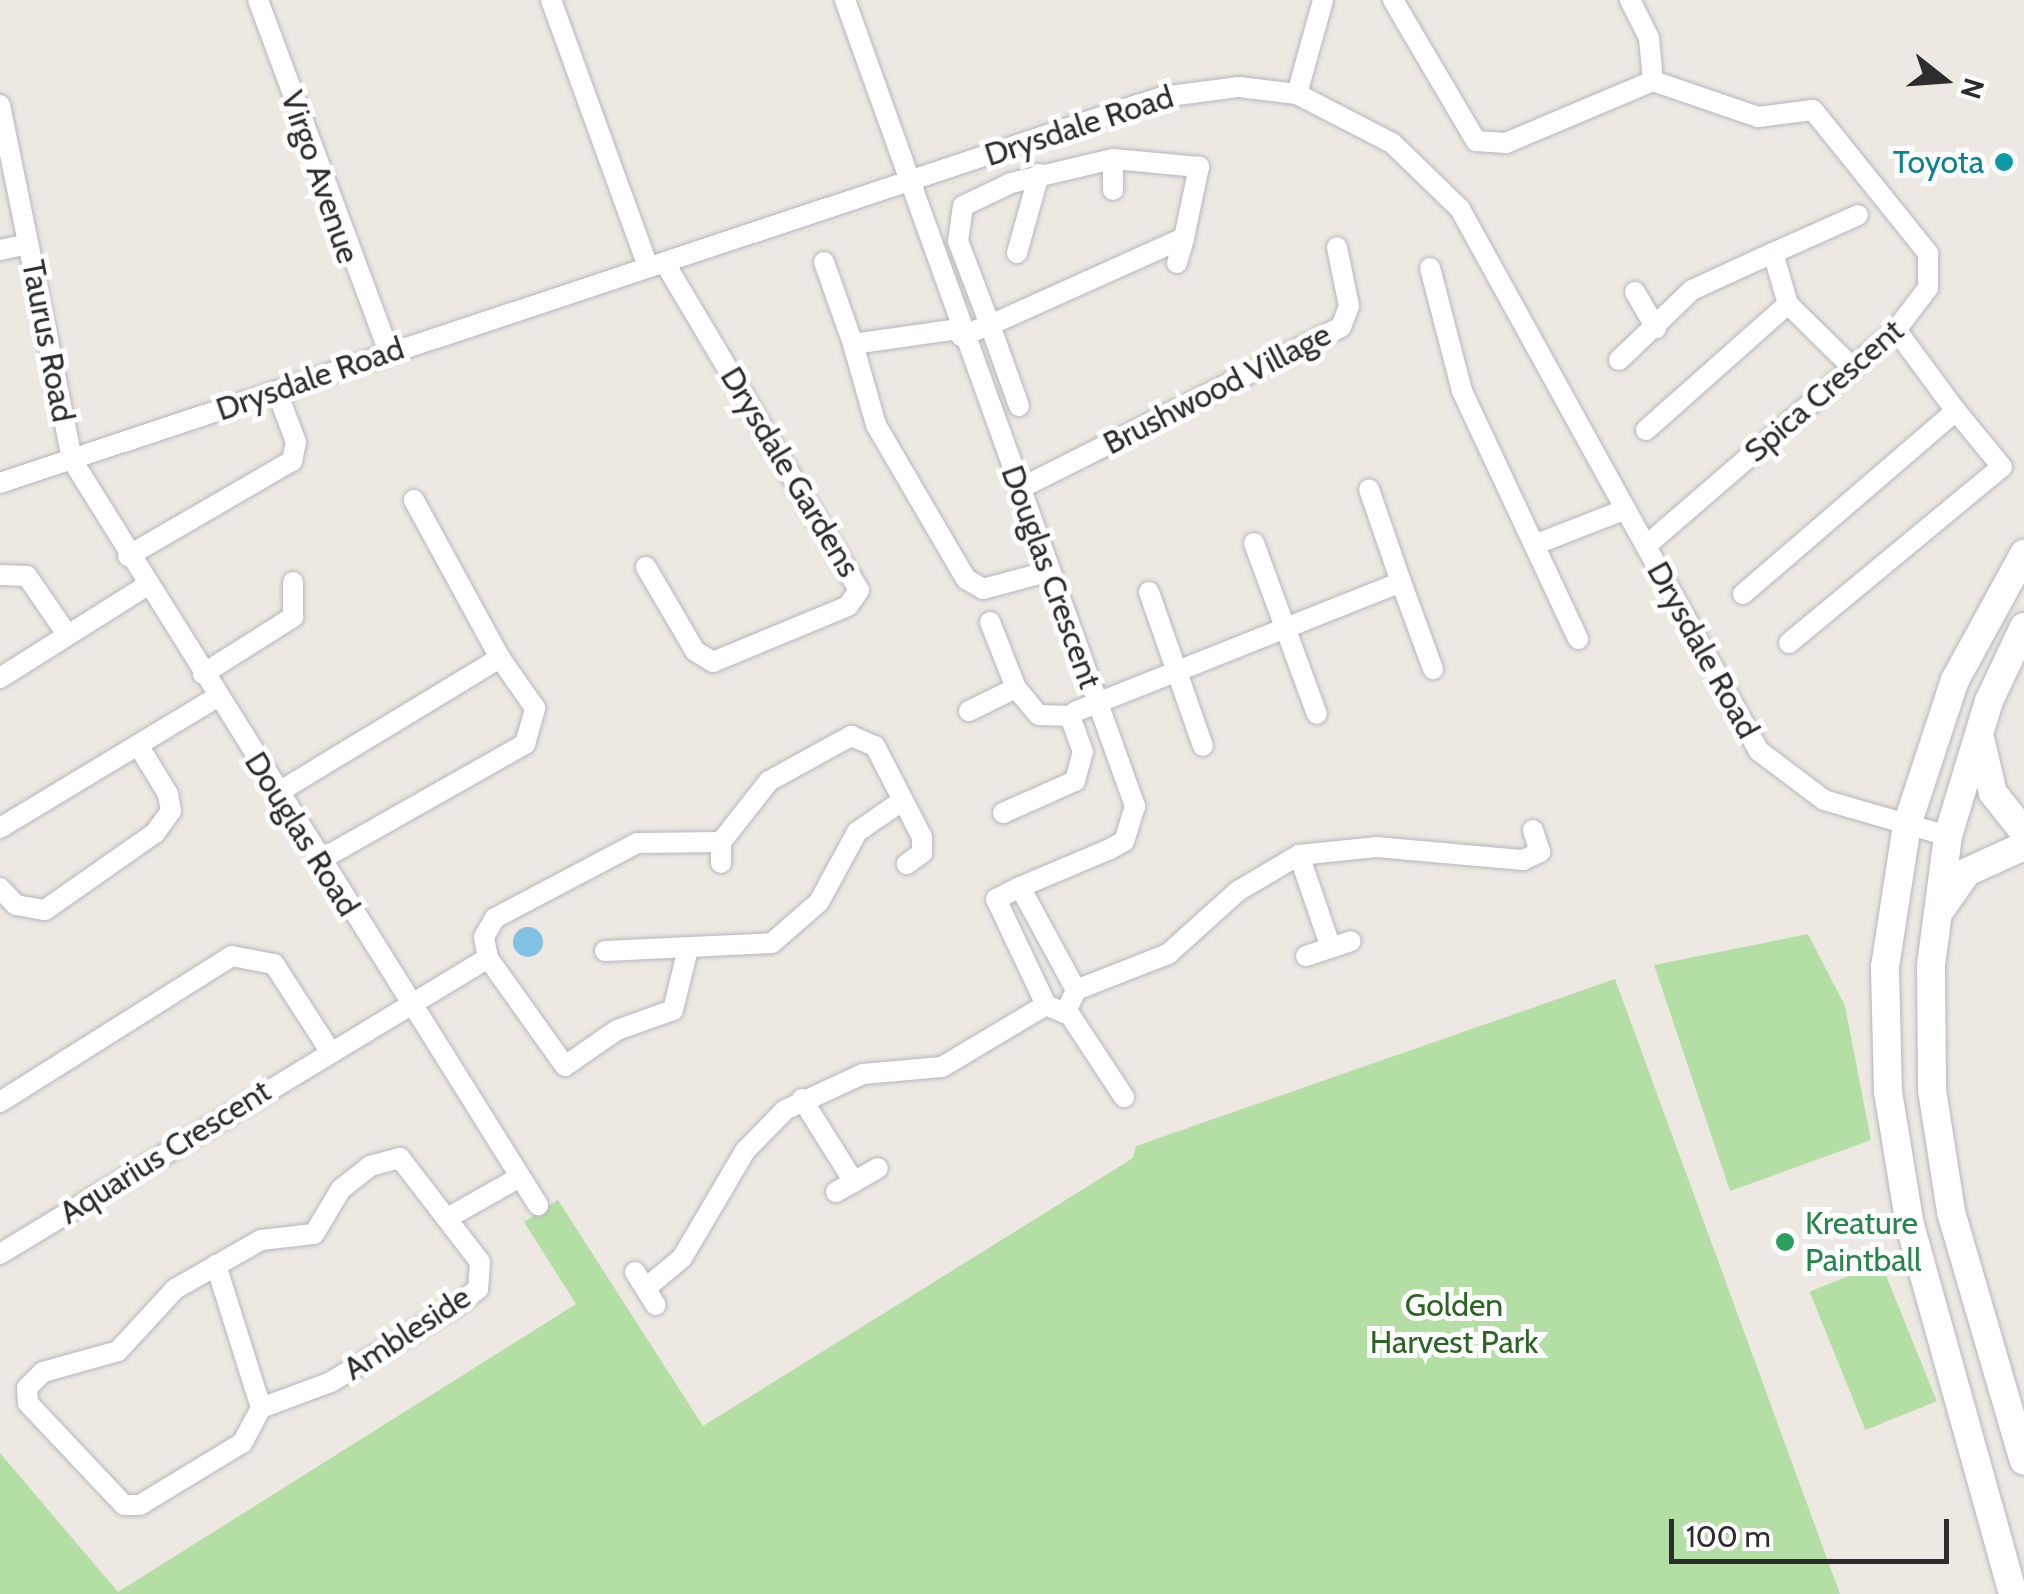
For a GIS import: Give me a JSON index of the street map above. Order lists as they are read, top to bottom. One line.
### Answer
{"streets":{"street":["Drysdale Road","Virgo Avenue","Taurus Road","Brushwood Village","Spica Crescent","Drysdale Gardens","Douglas Crescent","Douglas Road","Aquarius Crescent","Ambleside"]},"crossings":[["Drysdale Road","Virgo Avenue"],["Drysdale Road","Taurus Road"],["Drysdale Road","Spica Crescent"],["Drysdale Road","Drysdale Gardens"],["Drysdale Road","Douglas Crescent"],["Drysdale Road","Douglas Road"],["Taurus Road","Douglas Road"],["Brushwood Village","Douglas Crescent"],["Douglas Road","Aquarius Crescent"]],"parks":["Golden Harvest Park"],"places":["Toyota","Kreature Paintball"],"scale_bar":"100 m","north":"right"}
